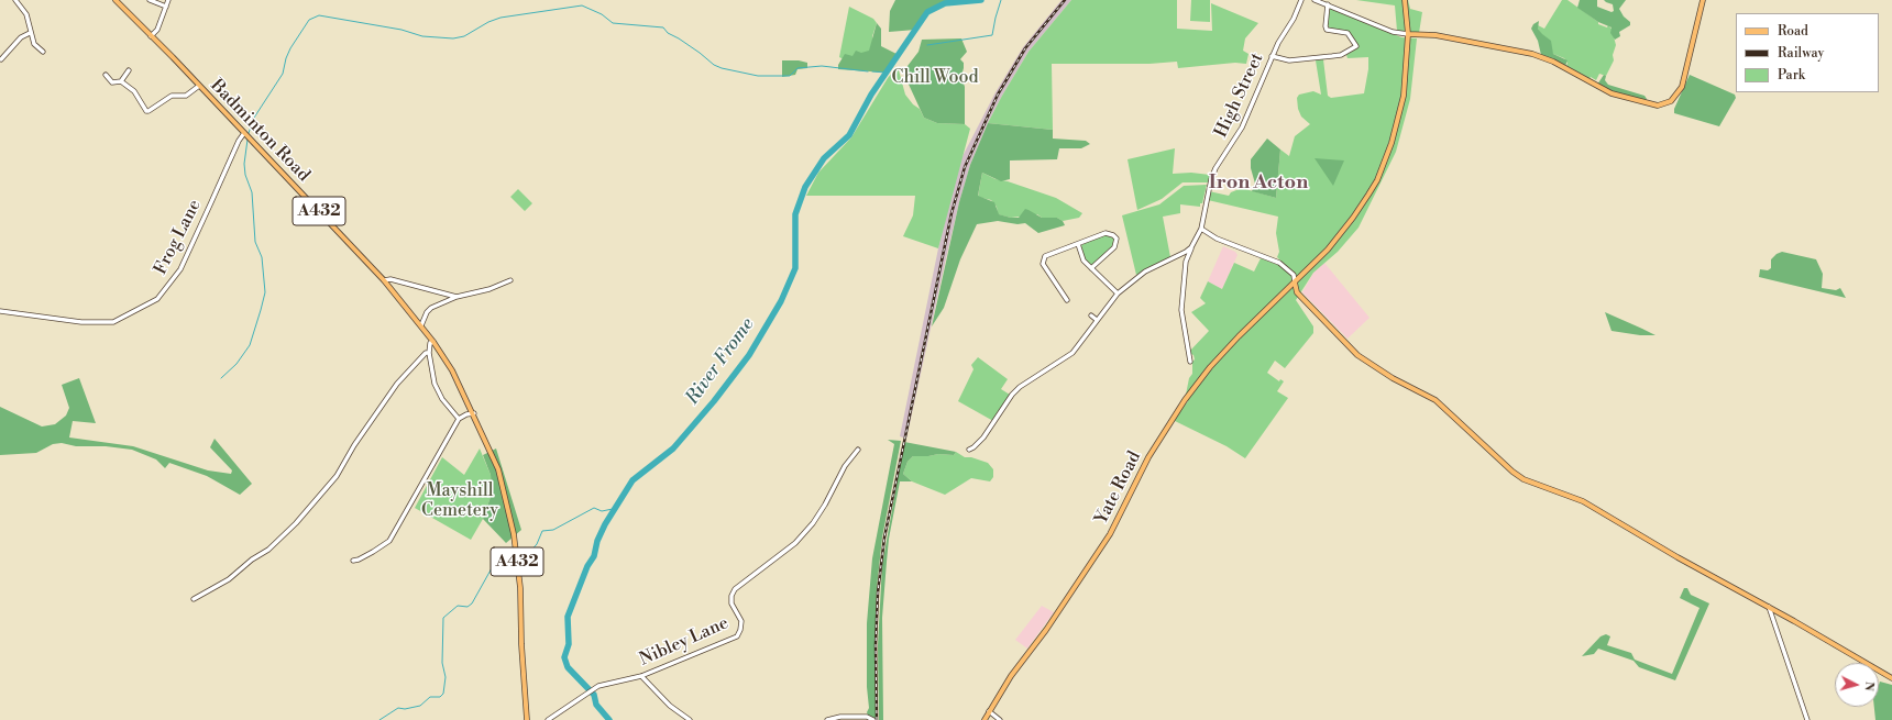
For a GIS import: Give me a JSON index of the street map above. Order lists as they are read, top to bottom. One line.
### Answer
{"streets":{"main road":["Badminton Road","A432","Yate Road"],"street":["High Street","Frog Lane","Nibley Lane"]},"crossings":[["Badminton Road","Frog Lane"]],"districts":["Iron Acton"],"water":["River Frome"],"parks":["Chill Wood","Mayshill Cemetery"],"legend":["Road","Railway","Park"],"north":"right"}
